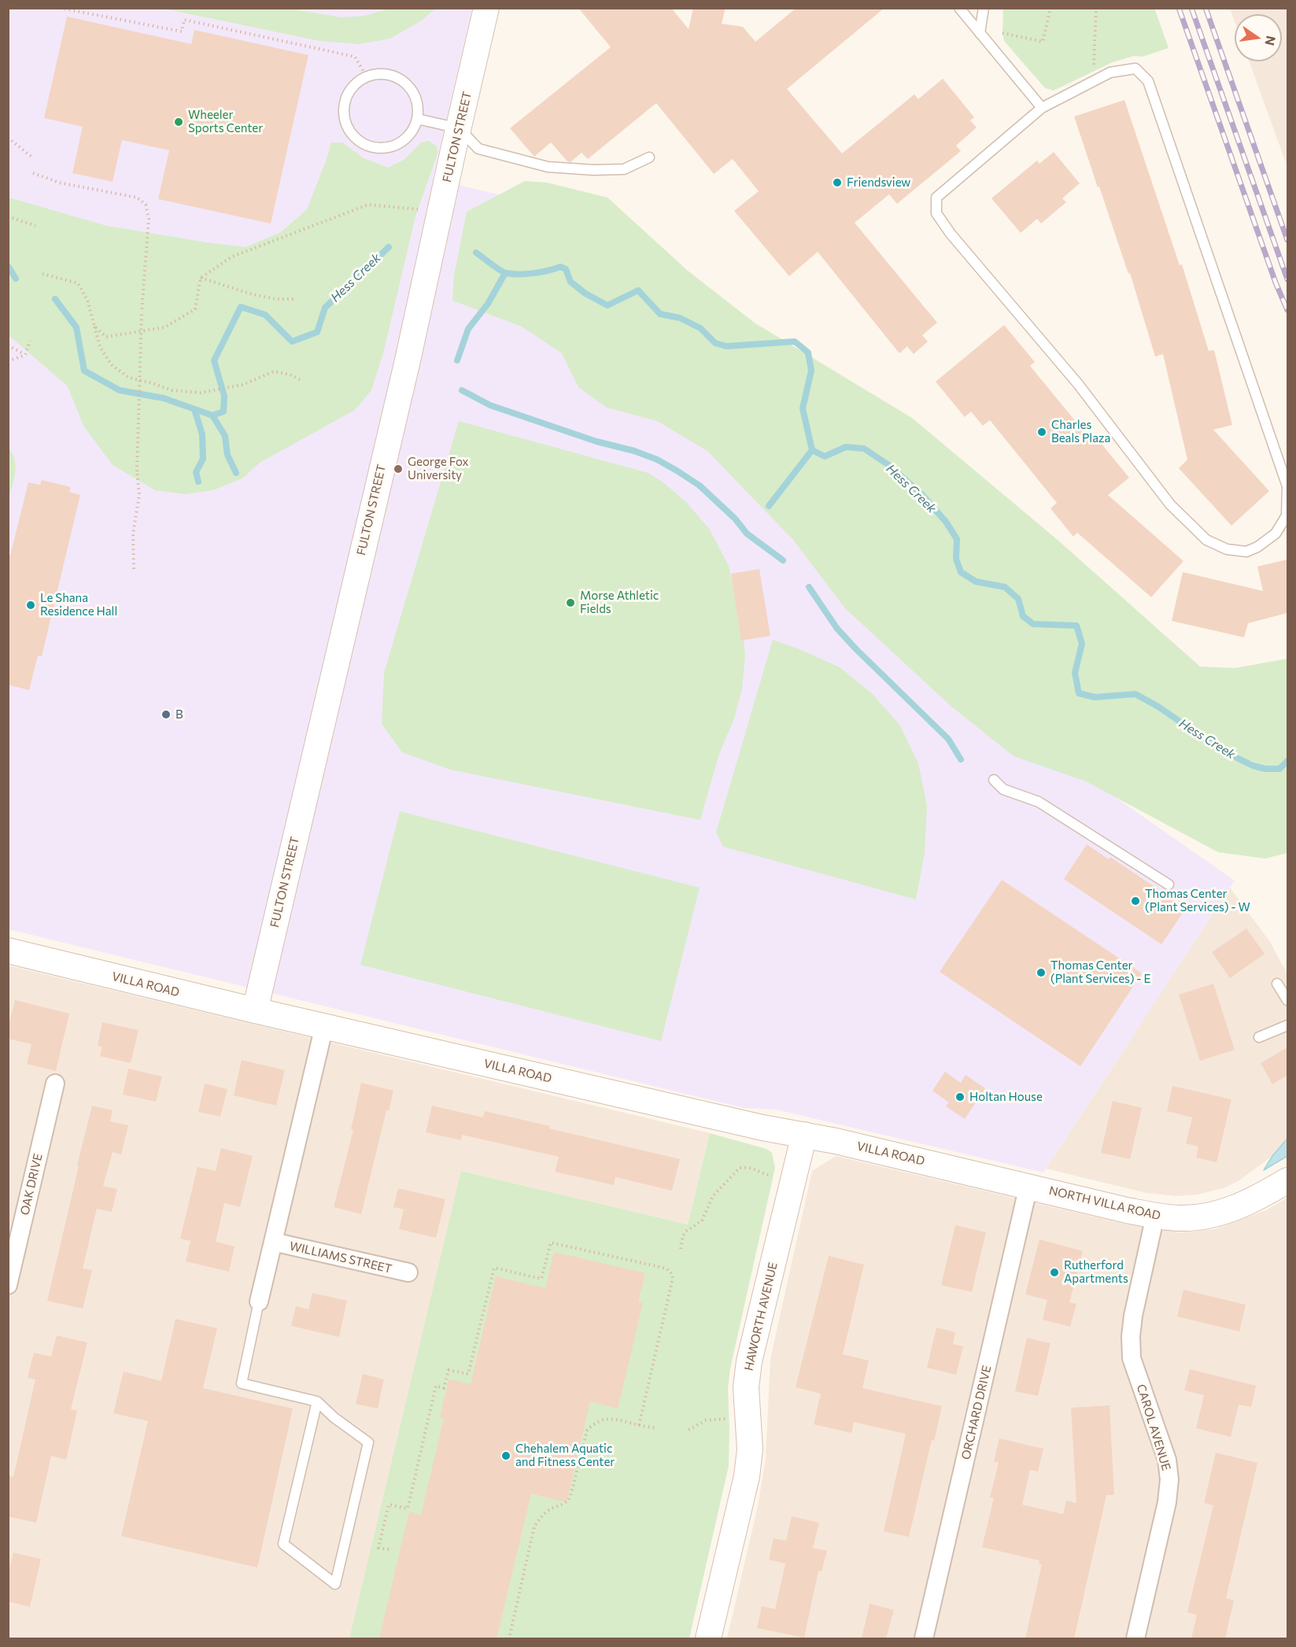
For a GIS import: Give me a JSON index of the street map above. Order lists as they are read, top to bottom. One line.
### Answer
{"streets":{"street":["FULTON STREET","VILLA ROAD","OAK DRIVE","NORTH VILLA ROAD","WILLIAMS STREET","HAWORTH AVENUE","ORCHARD DRIVE","CAROL AVENUE"]},"crossings":[["FULTON STREET","VILLA ROAD"],["VILLA ROAD","NORTH VILLA ROAD"],["VILLA ROAD","HAWORTH AVENUE"],["VILLA ROAD","ORCHARD DRIVE"],["NORTH VILLA ROAD","ORCHARD DRIVE"],["NORTH VILLA ROAD","CAROL AVENUE"]],"water":["Hess Creek"],"places":["Wheeler Sports Center","Friendsview","Charles Beals Plaza","George Fox University","Morse Athletic Fields","Le Shana Residence Hall","B","Thomas Center (Plant Services) - W","Thomas Center (Plant Services) - E","Holtan House","Rutherford Apartments","Chehalem Aquatic and Fitness Center"],"north":"right"}
